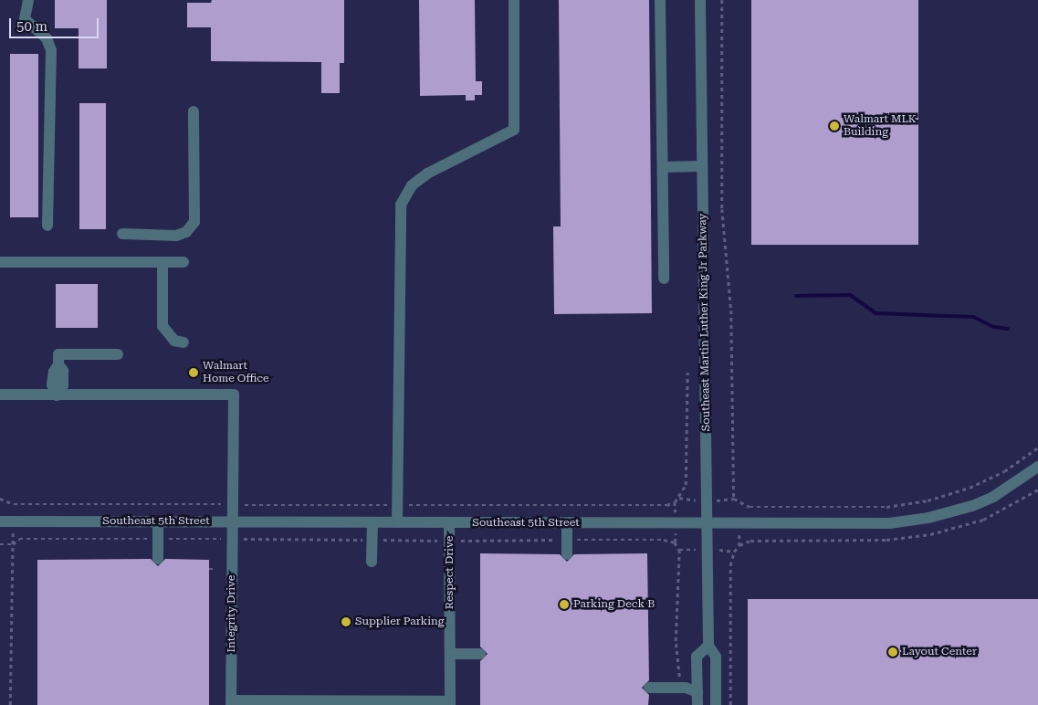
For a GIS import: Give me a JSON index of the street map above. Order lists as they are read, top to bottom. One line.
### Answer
{"streets":{"street":["Southeast Martin Luther King Jr Parkway","Southeast 5th Street","Respect Drive","Integrity Drive"]},"crossings":[["Southeast Martin Luther King Jr Parkway","Southeast 5th Street"],["Southeast 5th Street","Respect Drive"],["Southeast 5th Street","Integrity Drive"]],"places":["Walmart MLK Building","Walmart Home Office","Parking Deck B","Supplier Parking","Layout Center"],"scale_bar":"50 m"}
